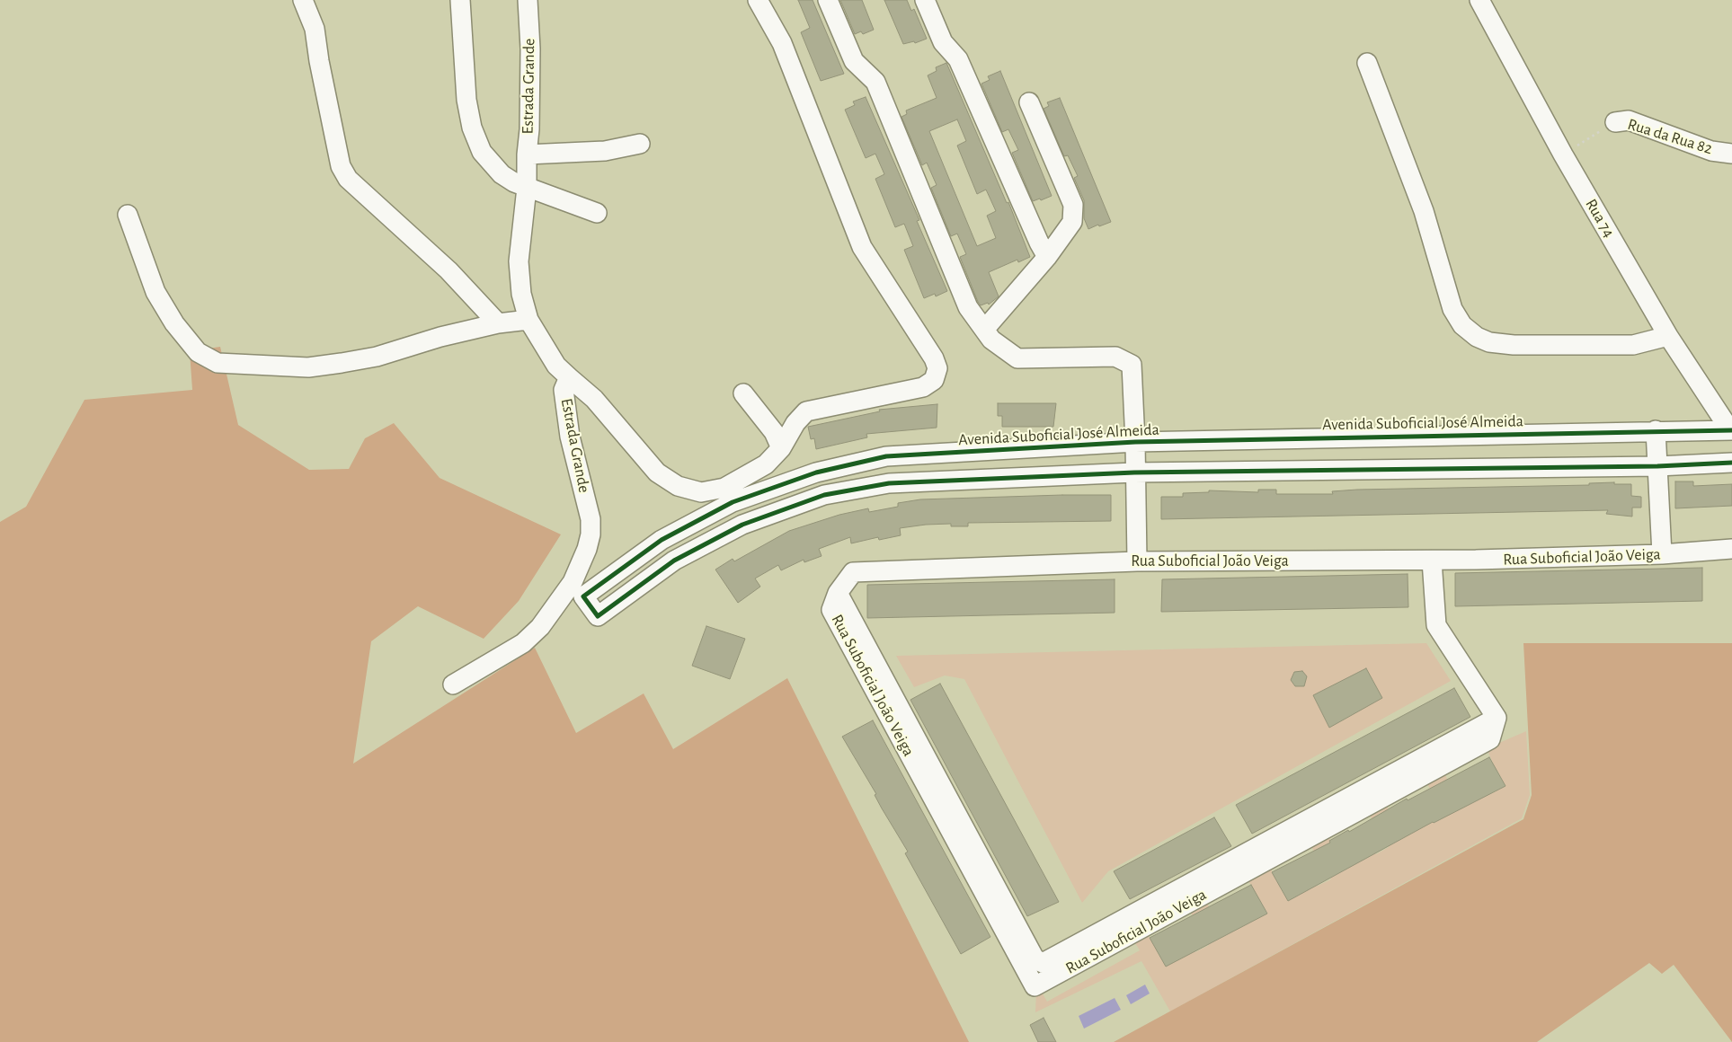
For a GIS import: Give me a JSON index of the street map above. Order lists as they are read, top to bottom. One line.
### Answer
{"streets":{"street":["Estrada Grande","Rua da Rua 82","Rua 74","Avenida Suboficial José Almeida","Rua Suboficial João Veiga"]},"crossings":[["Rua da Rua 82","Rua 74"],["Rua 74","Avenida Suboficial José Almeida"]]}
